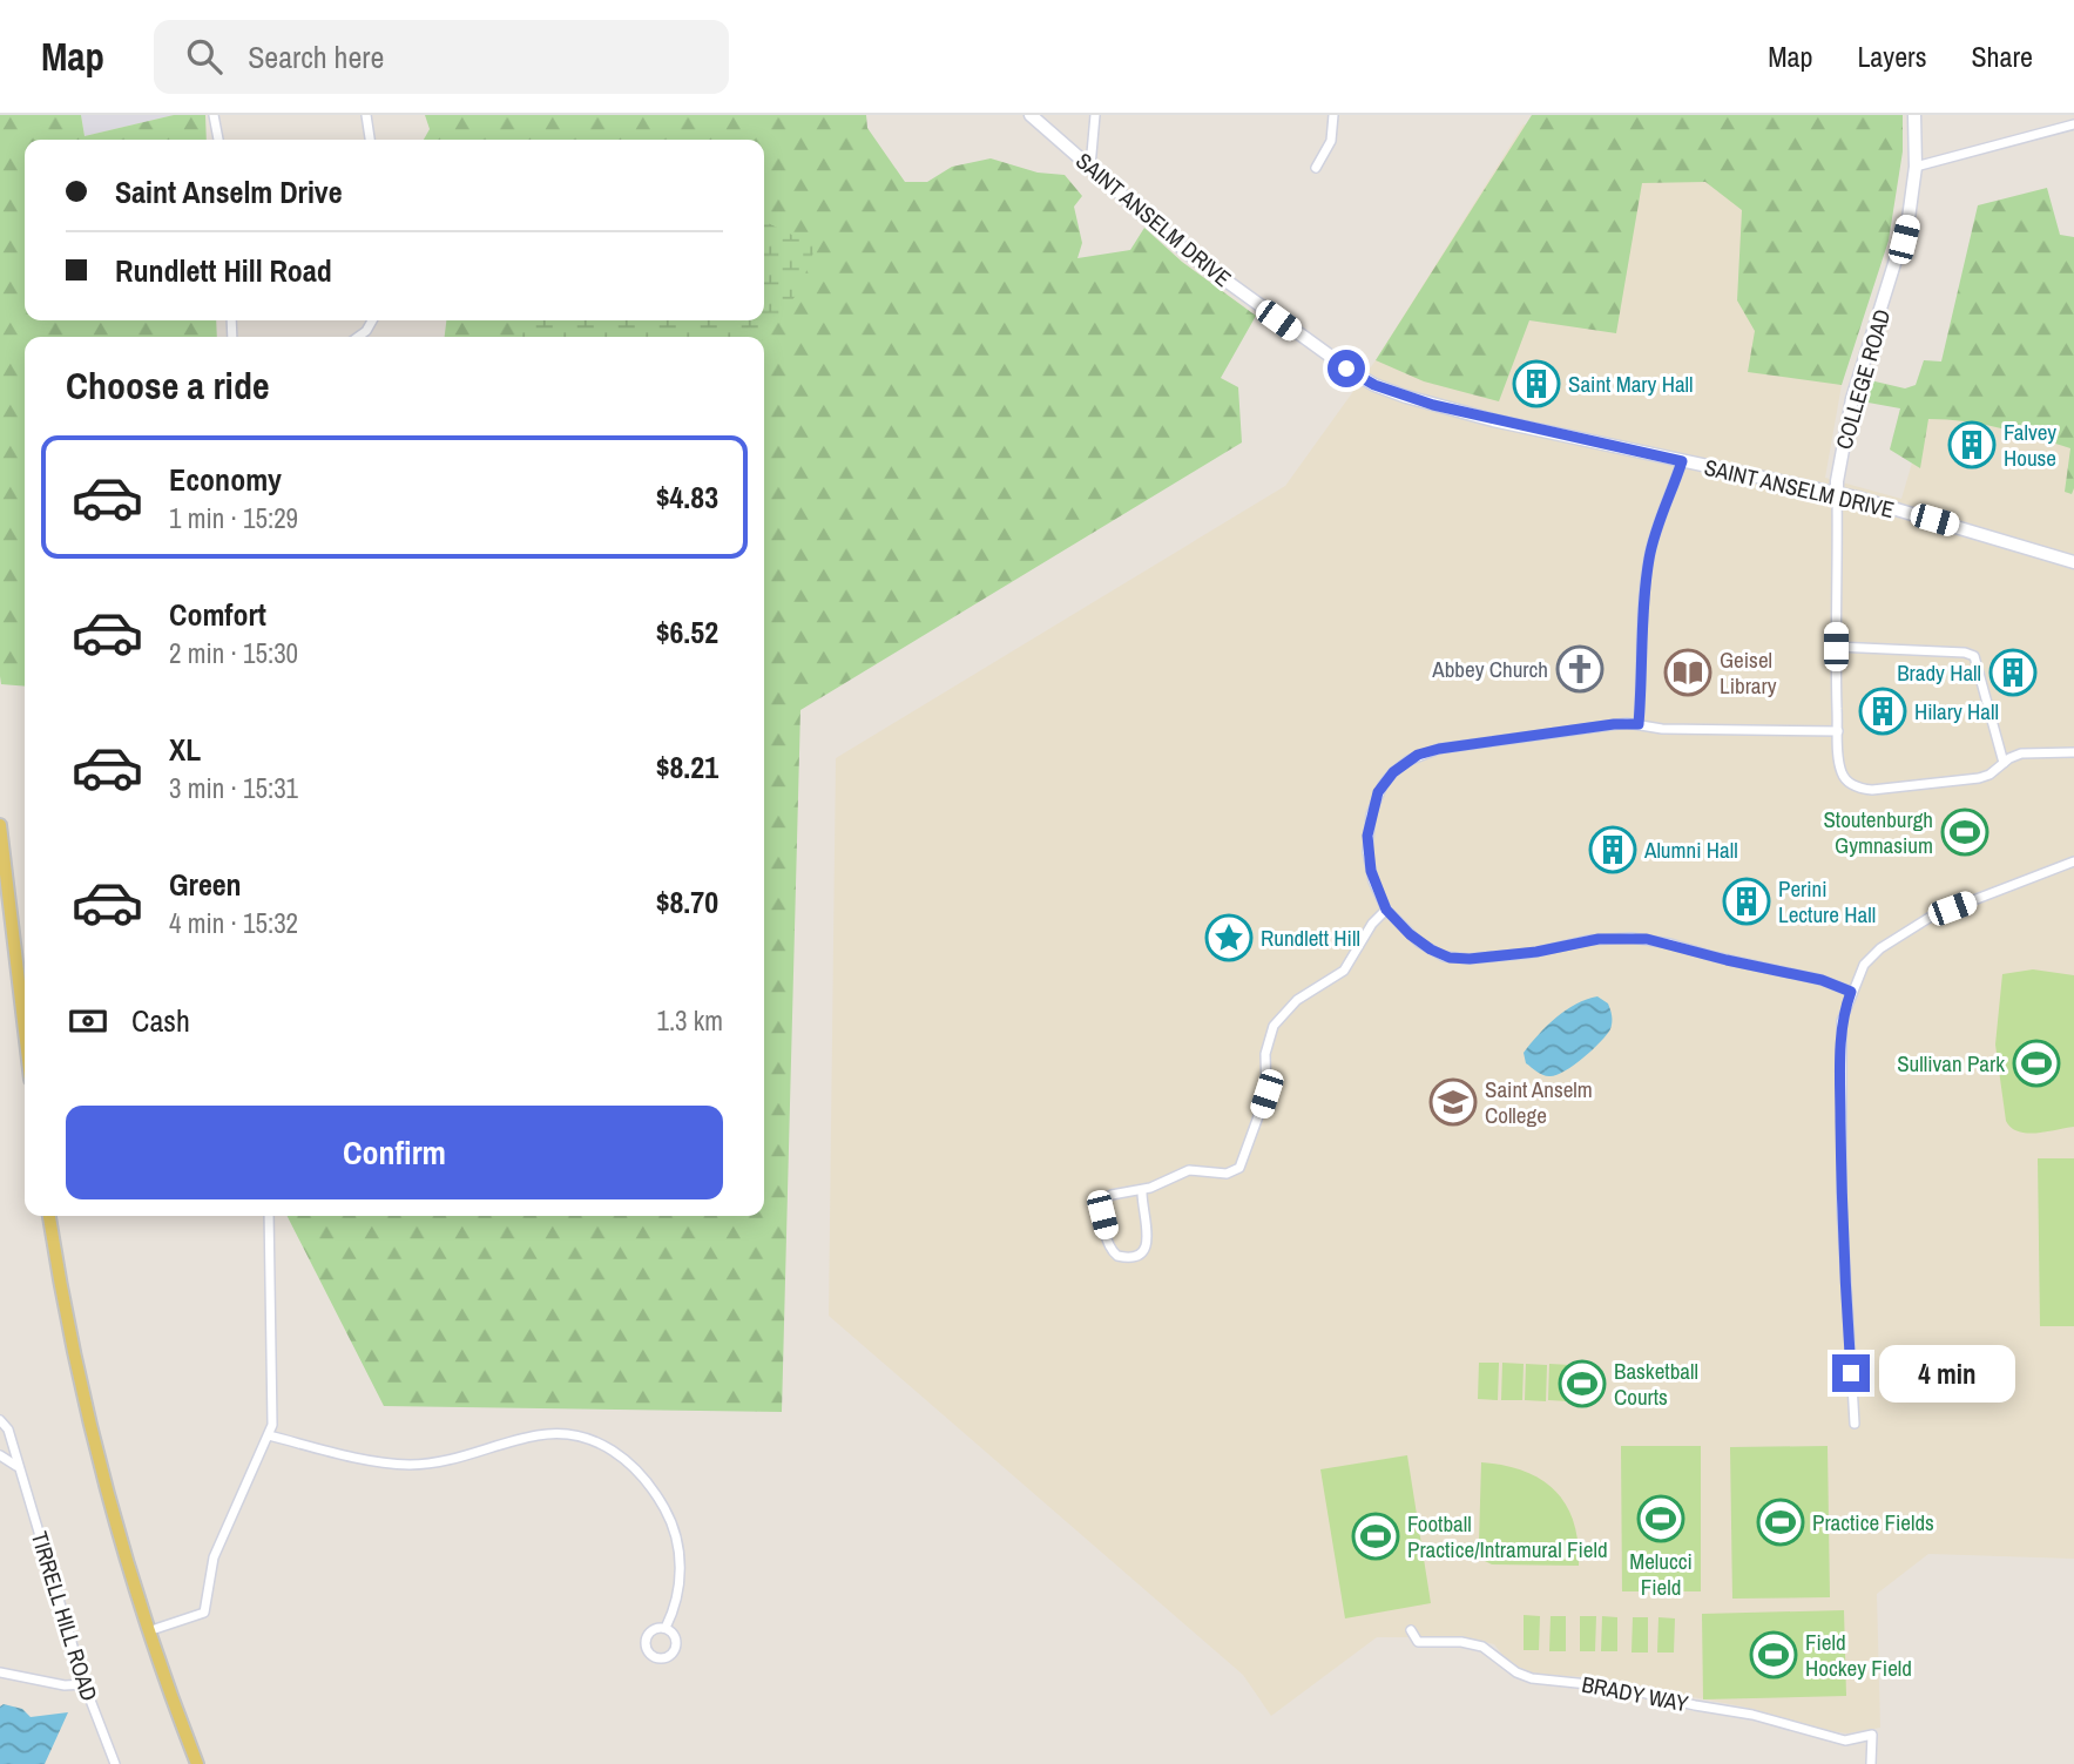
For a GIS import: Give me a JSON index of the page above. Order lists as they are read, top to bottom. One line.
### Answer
{"streets":{"street":["SAINT ANSELM DRIVE","COLLEGE ROAD","TIRRELL HILL ROAD","BRADY WAY"]},"crossings":[["SAINT ANSELM DRIVE","COLLEGE ROAD"]],"places":{"building":["Saint Mary Hall","Falvey House","Brady Hall","Hilary Hall","Alumni Hall","Perini Lecture Hall"],"church":["Abbey Church"],"library":["Geisel Library"],"sports":["Stoutenburgh Gymnasium","Sullivan Park","Basketball Courts","Melucci Field","Practice Fields","Football Practice/Intramural Field","Field Hockey Field"],"place":["Rundlett Hill"],"school or university":["Saint Anselm College"]},"page":{"header":"Map","search":"Search here","nav":["Map","Layers","Share"],"banner":["Saint Anselm Drive","Rundlett Hill Road"],"heading":"Choose a ride","list":[{"name":"Economy","note":"1 min · 15:29","value":"$4.83"},{"name":"Comfort","note":"2 min · 15:30","value":"$6.52"},{"name":"XL","note":"3 min · 15:31","value":"$8.21"},{"name":"Green","note":"4 min · 15:32","value":"$8.70"}],"pay":["Cash","1.3 km"],"buttons":"Confirm","bubble":"4 min"}}
